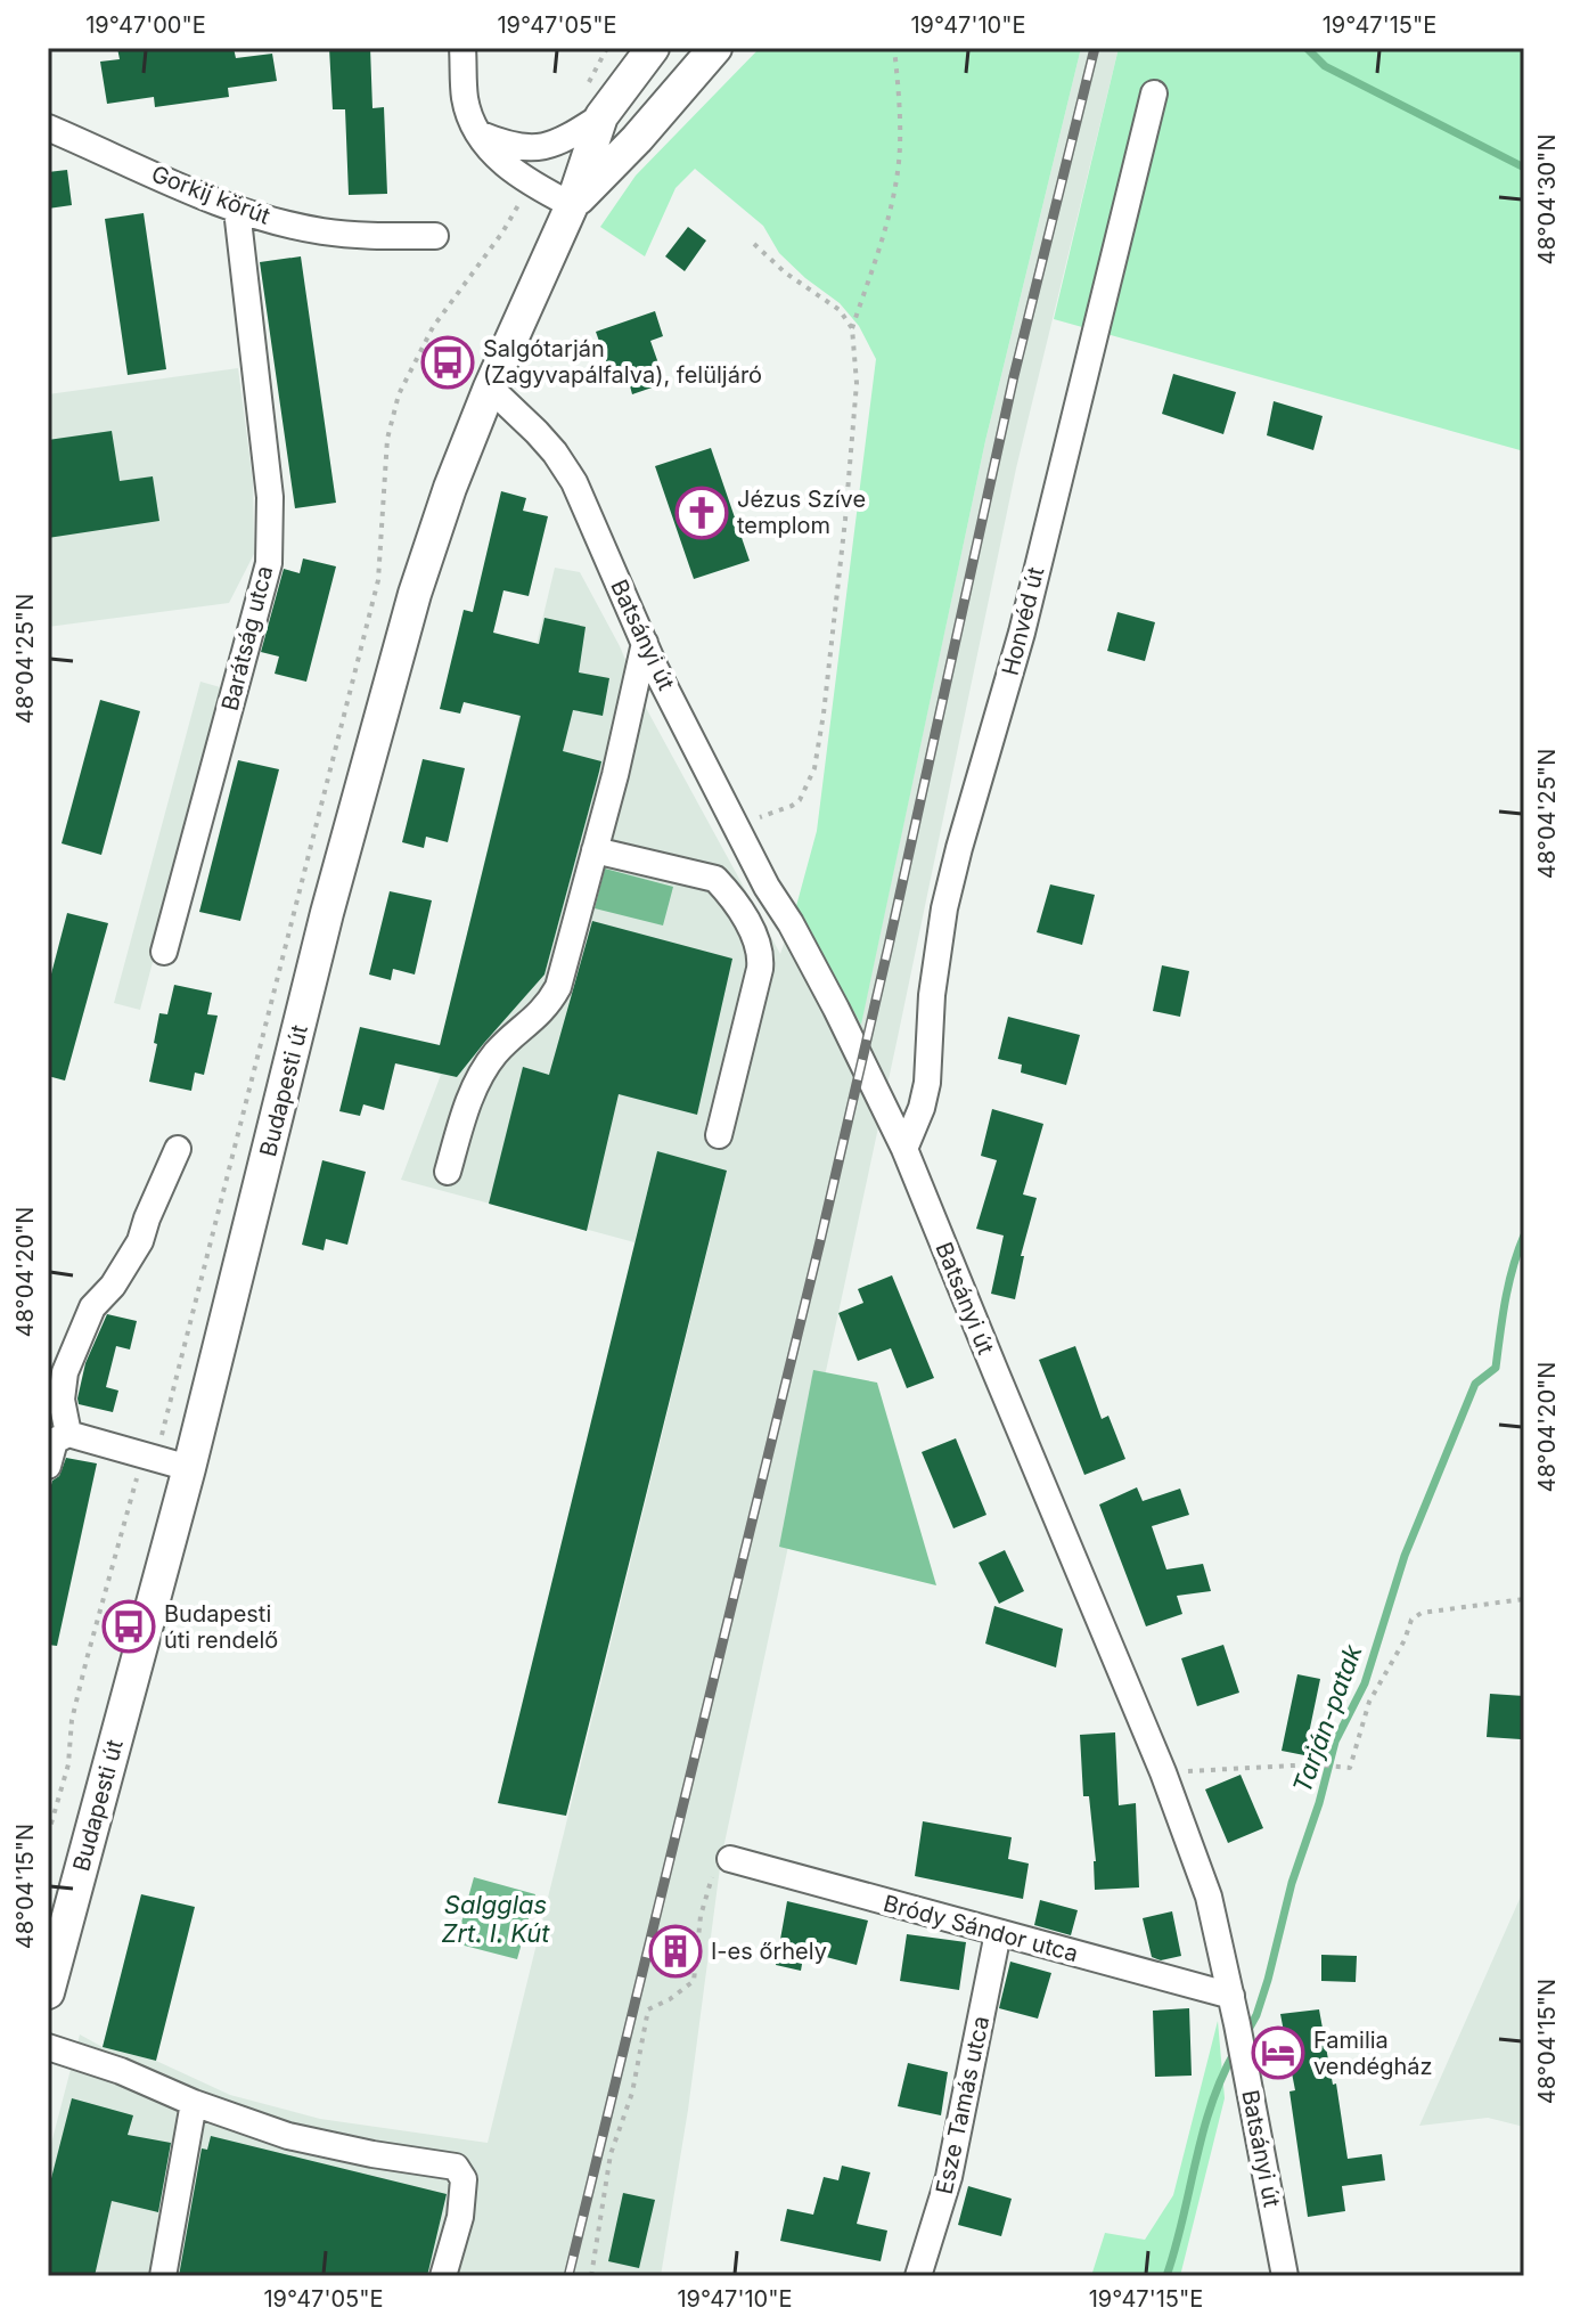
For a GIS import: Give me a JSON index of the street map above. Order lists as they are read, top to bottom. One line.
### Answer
{"streets":{"main road":["Budapesti út"],"street":["Gorkij körút","Honvéd út","Batsányi út","Barátság utca","Bródy Sándor utca","Esze Tamás utca"]},"crossings":[["Gorkij körút","Barátság utca"],["Honvéd út","Batsányi út"],["Batsányi út","Budapesti út"],["Batsányi út","Bródy Sándor utca"],["Bródy Sándor utca","Esze Tamás utca"]],"water":["Tarján-patak","Salgglas Zrt. I. Kút"],"places":{"bus stop":["Salgótarján (Zagyvapálfalva), felüljáró","Budapesti úti rendelő"],"church":["Jézus Szíve templom"],"building":["I-es őrhely"],"hotel":["Familia vendégház"]},"coordinates":["19°47'00\"E","19°47'05\"E","19°47'10\"E","19°47'15\"E","48°04'30\"N","48°04'25\"N","48°04'20\"N","48°04'15\"N"]}
